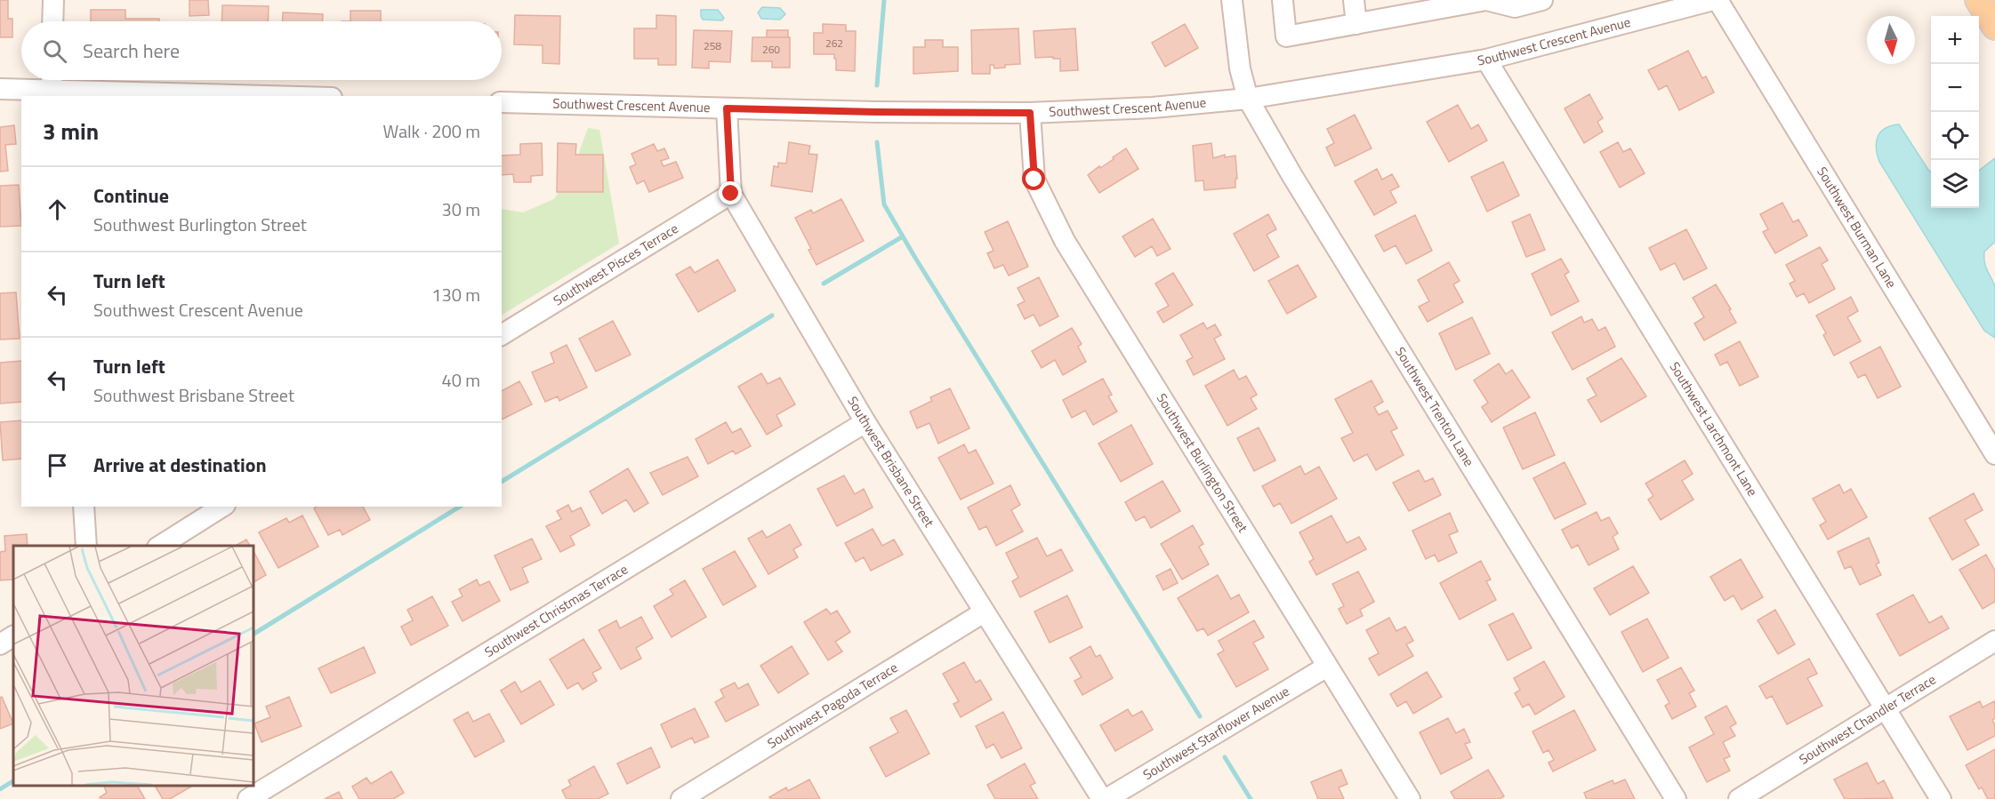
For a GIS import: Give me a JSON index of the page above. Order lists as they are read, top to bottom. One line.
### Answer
{"streets":{"street":["Southwest Crescent Avenue","Southwest Burman Lane","Southwest Pisces Terrace","Southwest Trenton Lane","Southwest Larchmont Lane","Southwest Brisbane Street","Southwest Burlington Street","Southwest Christmas Terrace","Southwest Pagoda Terrace","Southwest Chandler Terrace","Southwest Starflower Avenue"]},"crossings":[["Southwest Crescent Avenue","Southwest Trenton Lane"],["Southwest Crescent Avenue","Southwest Larchmont Lane"],["Southwest Crescent Avenue","Southwest Brisbane Street"],["Southwest Crescent Avenue","Southwest Burlington Street"],["Southwest Pisces Terrace","Southwest Brisbane Street"],["Southwest Larchmont Lane","Southwest Chandler Terrace"],["Southwest Brisbane Street","Southwest Christmas Terrace"],["Southwest Brisbane Street","Southwest Pagoda Terrace"],["Southwest Burlington Street","Southwest Starflower Avenue"]],"house_numbers":["262","258","260"],"north":"bottom","page":{"map_buttons":["+","−"],"search":"Search here","heading":["3 min","Walk · 200 m"],"list":[["Continue","Southwest Burlington Street","30 m"],["Turn left","Southwest Crescent Avenue","130 m"],["Turn left","Southwest Brisbane Street","40 m"],"Arrive at destination"]}}
